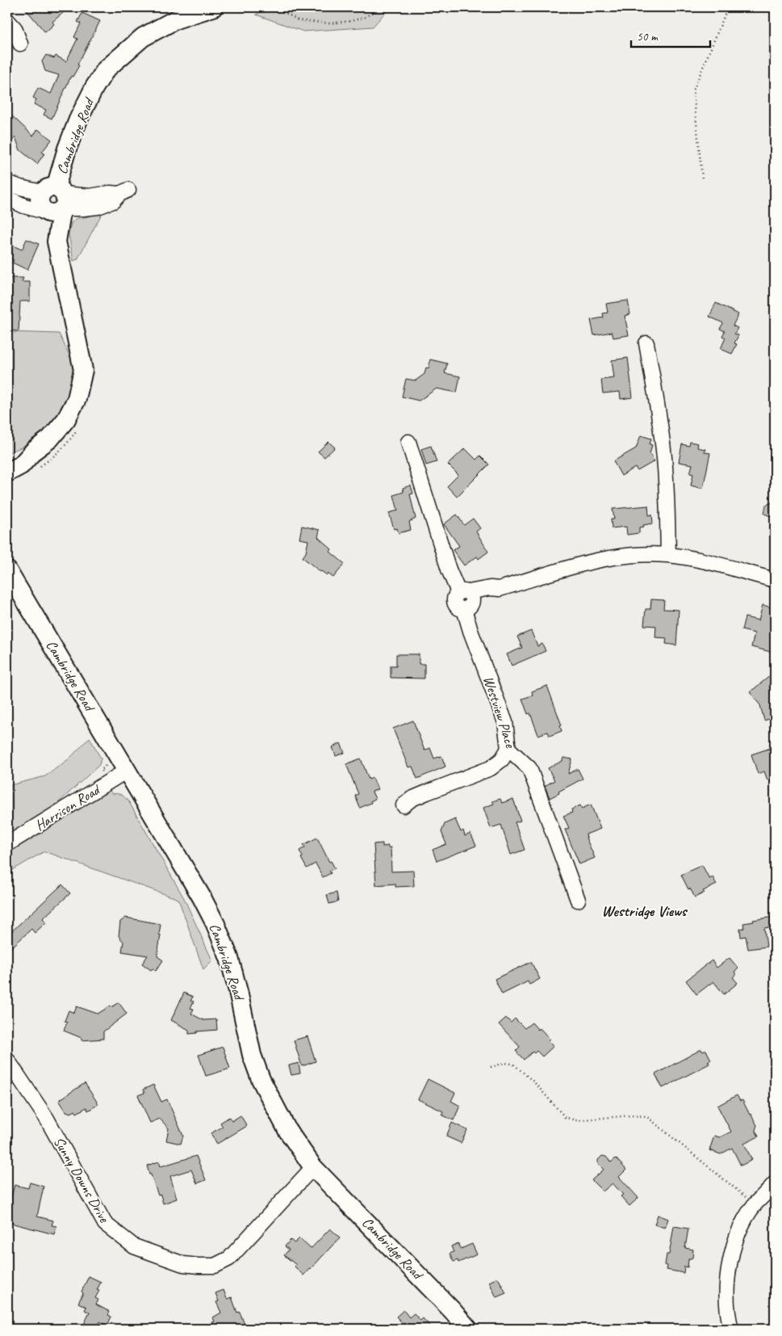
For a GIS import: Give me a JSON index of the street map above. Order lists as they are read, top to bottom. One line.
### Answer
{"streets":{"main road":["Cambridge Road"],"street":["Westview Place","Harrison Road","Sunny Downs Drive"]},"crossings":[["Cambridge Road","Harrison Road"],["Cambridge Road","Sunny Downs Drive"]],"districts":["Westridge Views"],"scale_bar":"50 m"}
